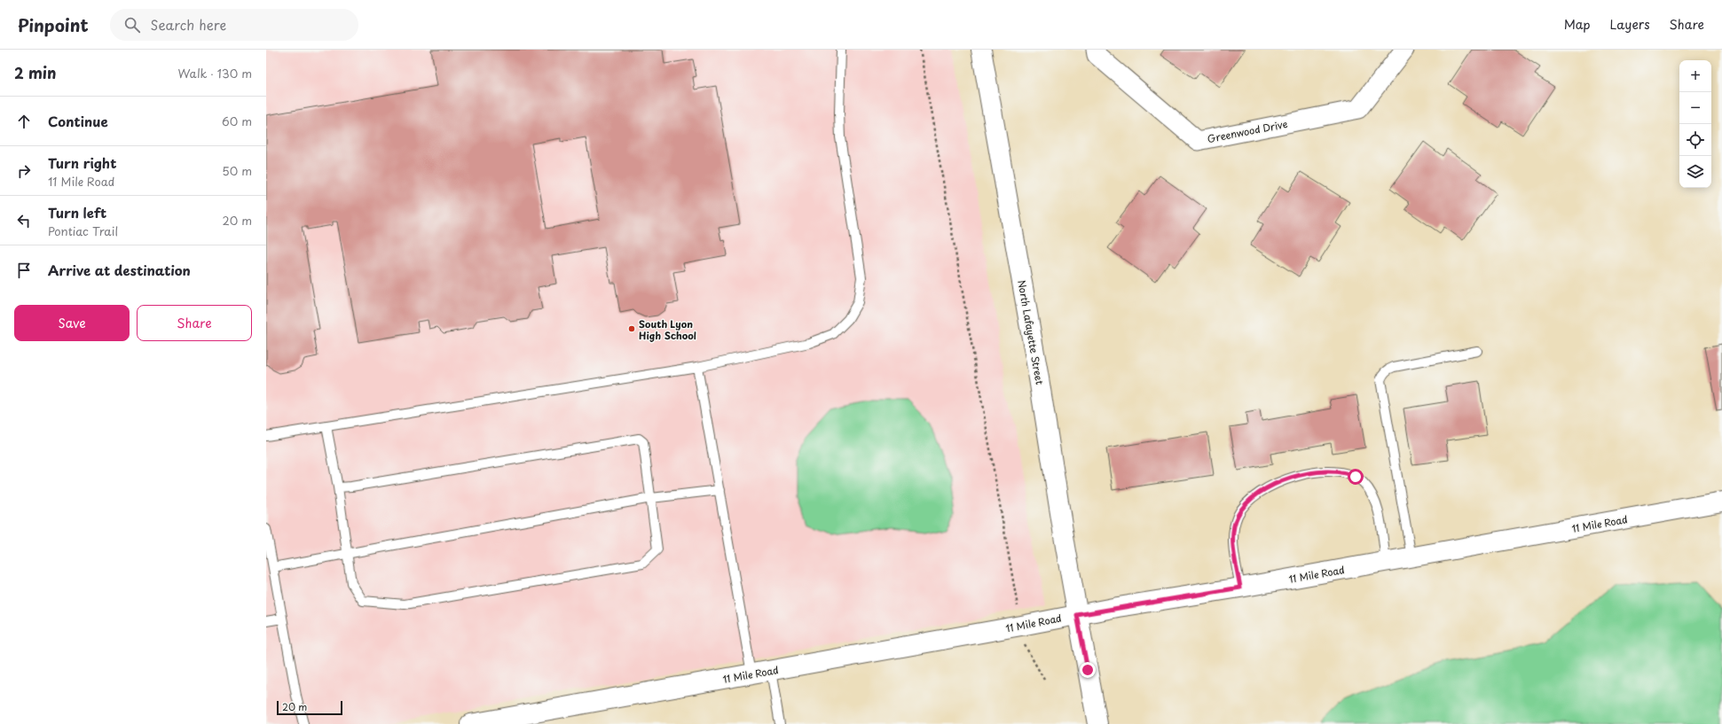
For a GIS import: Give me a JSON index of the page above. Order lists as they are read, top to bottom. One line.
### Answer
{"streets":{"street":["Greenwood Drive","North Lafayette Street","11 Mile Road"]},"crossings":[["North Lafayette Street","11 Mile Road"]],"places":["South Lyon High School"],"scale_bar":"20 m","page":{"header":"Pinpoint","search":"Search here","nav":["Map","Layers","Share"],"heading":["2 min","Walk · 130 m"],"map_buttons":["+","−"],"list":[["Continue","60 m"],["Turn right","11 Mile Road","50 m"],["Turn left","Pontiac Trail","20 m"],"Arrive at destination"],"buttons":["Save","Share"],"scale":"20 m"}}
